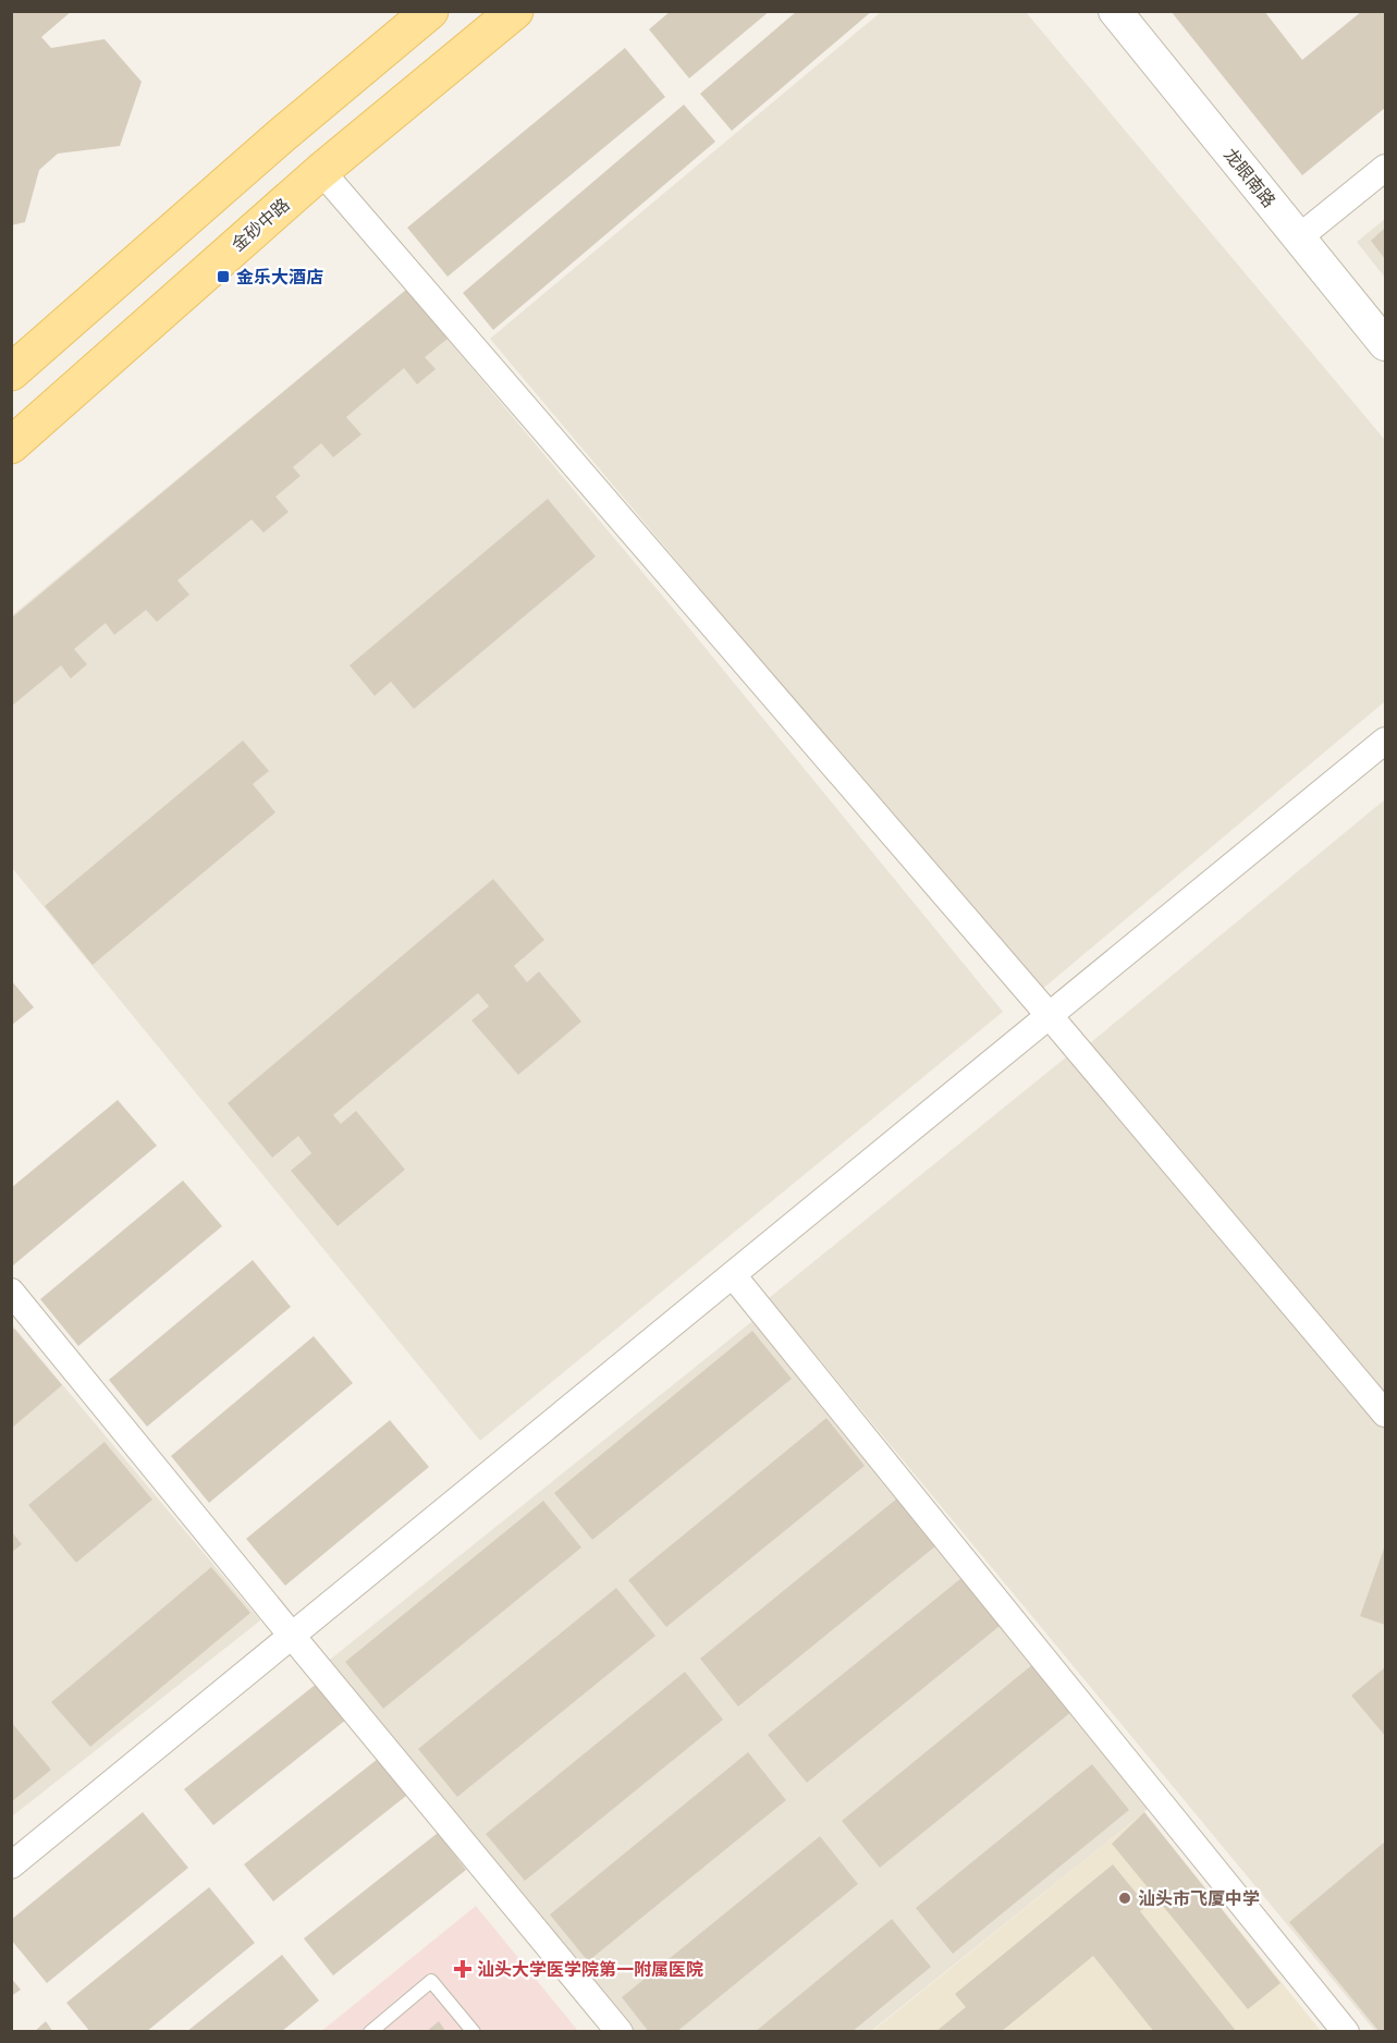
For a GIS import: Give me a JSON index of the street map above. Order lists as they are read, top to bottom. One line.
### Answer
{"streets":{"main road":["金砂中路"],"street":["龙眼南路"]},"places":{"transit":["金乐大酒店"],"other":["汕头市飞厦中学"],"health":["汕头大学医学院第一附属医院"]}}
